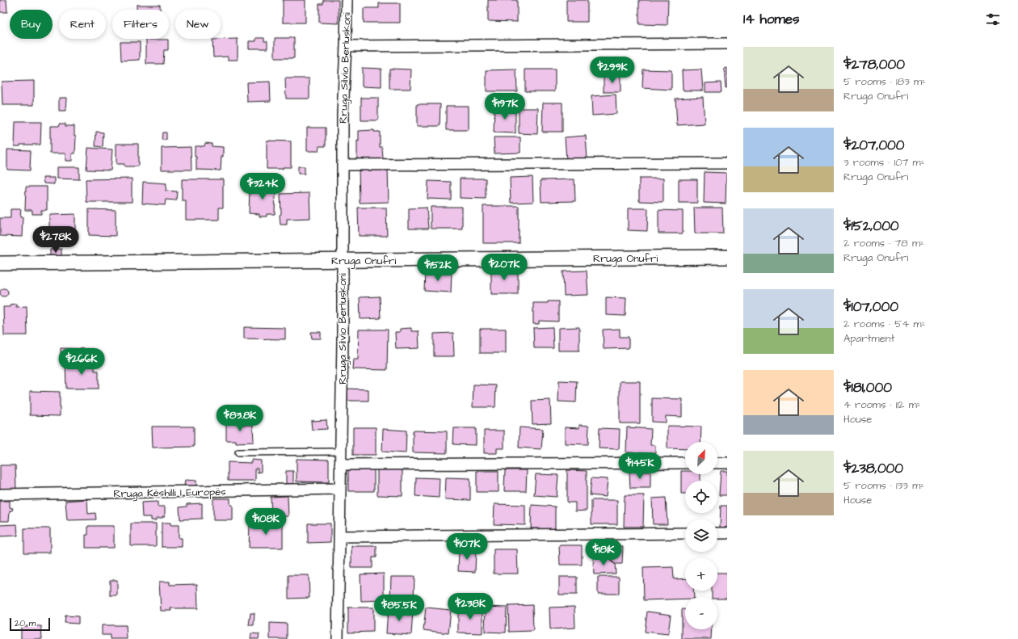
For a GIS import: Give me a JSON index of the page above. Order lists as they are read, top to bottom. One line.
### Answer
{"streets":{"street":["Rruga Silvio Berluskoni","Rruga Onufri","Rruga Këshilli I Europës"]},"crossings":[["Rruga Silvio Berluskoni","Rruga Onufri"],["Rruga Silvio Berluskoni","Rruga Këshilli I Europës"]],"scale_bar":"20 m","north":"top right","page":{"heading":"14 homes","chip":["Buy","Rent","Filters","New"],"list":[{"name":"$278,000","note":"5 rooms · 183 m² · Rruga Onufri"},{"name":"$207,000","note":"3 rooms · 107 m² · Rruga Onufri"},{"name":"$152,000","note":"2 rooms · 78 m² · Rruga Onufri"},{"name":"$107,000","note":"2 rooms · 54 m² · Apartment"},{"name":"$181,000","note":"4 rooms · 112 m² · House"},{"name":"$238,000","note":"5 rooms · 133 m² · House"}],"price":["$299K","$197K","$324K","$278K","$207K","$152K","$266K","$83.8K","$145K","$108K","$107K","$181K","$238K","$85.5K"],"map_buttons":["+","−"],"scale":"20 m"}}
